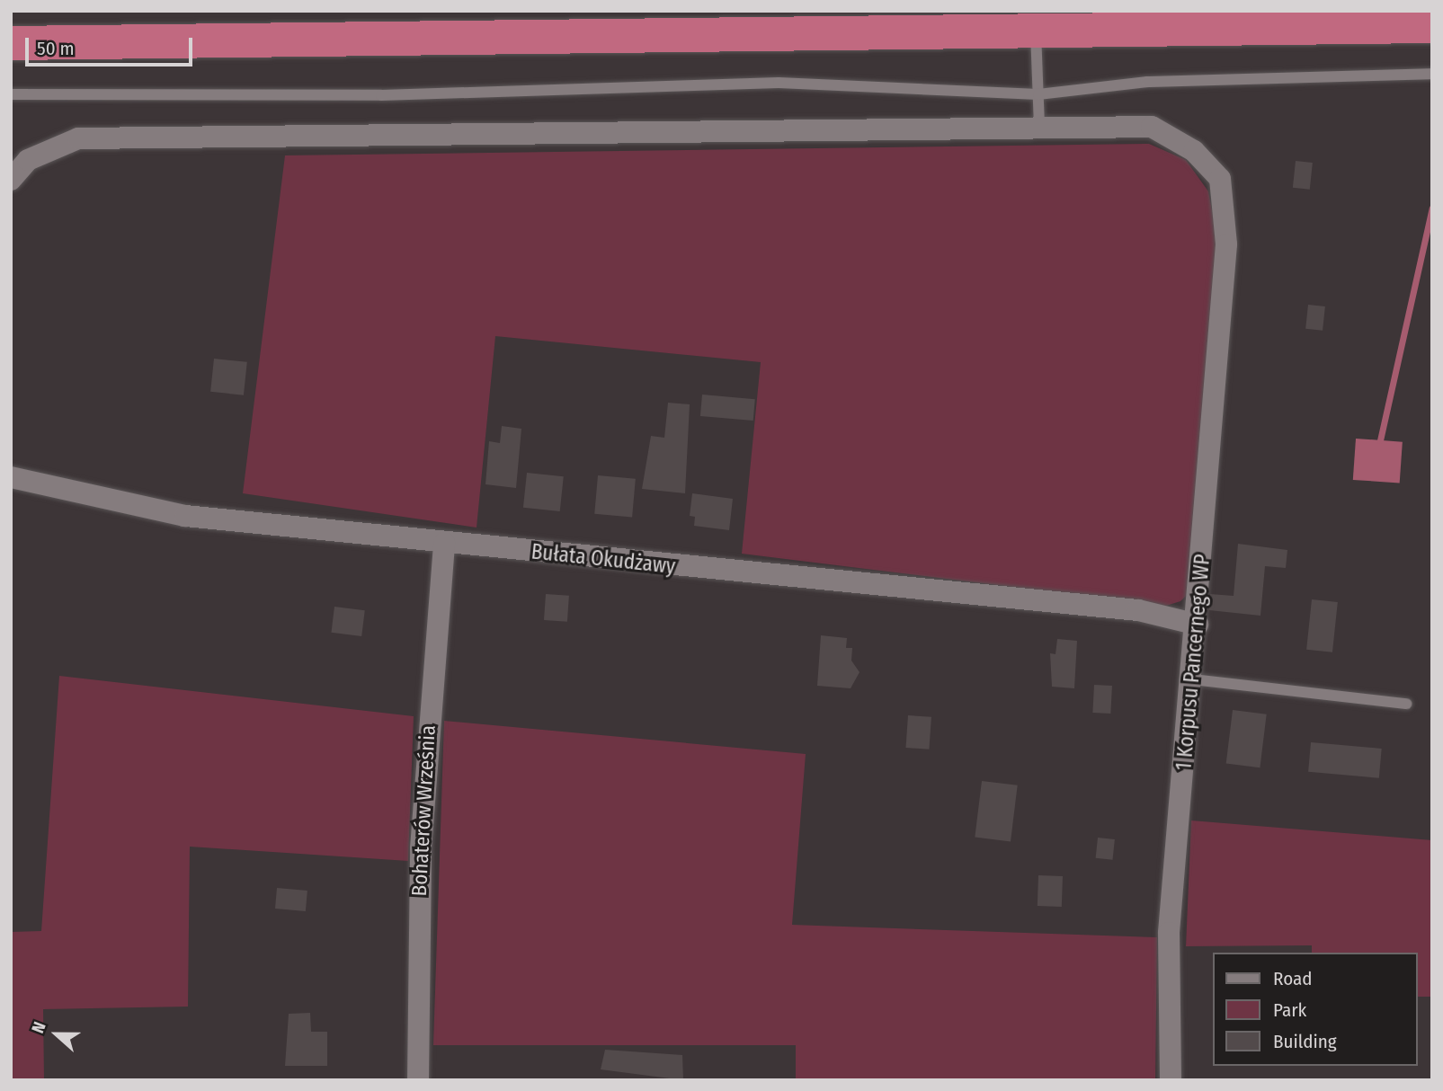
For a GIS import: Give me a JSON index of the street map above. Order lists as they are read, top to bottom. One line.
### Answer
{"streets":{"street":["Bułata Okudżawy","1 Korpusu Pancernego WP","Bohaterów Września"]},"crossings":[["Bułata Okudżawy","1 Korpusu Pancernego WP"],["Bułata Okudżawy","Bohaterów Września"]],"legend":["Road","Park","Building"],"scale_bar":"50 m","north":"left"}
